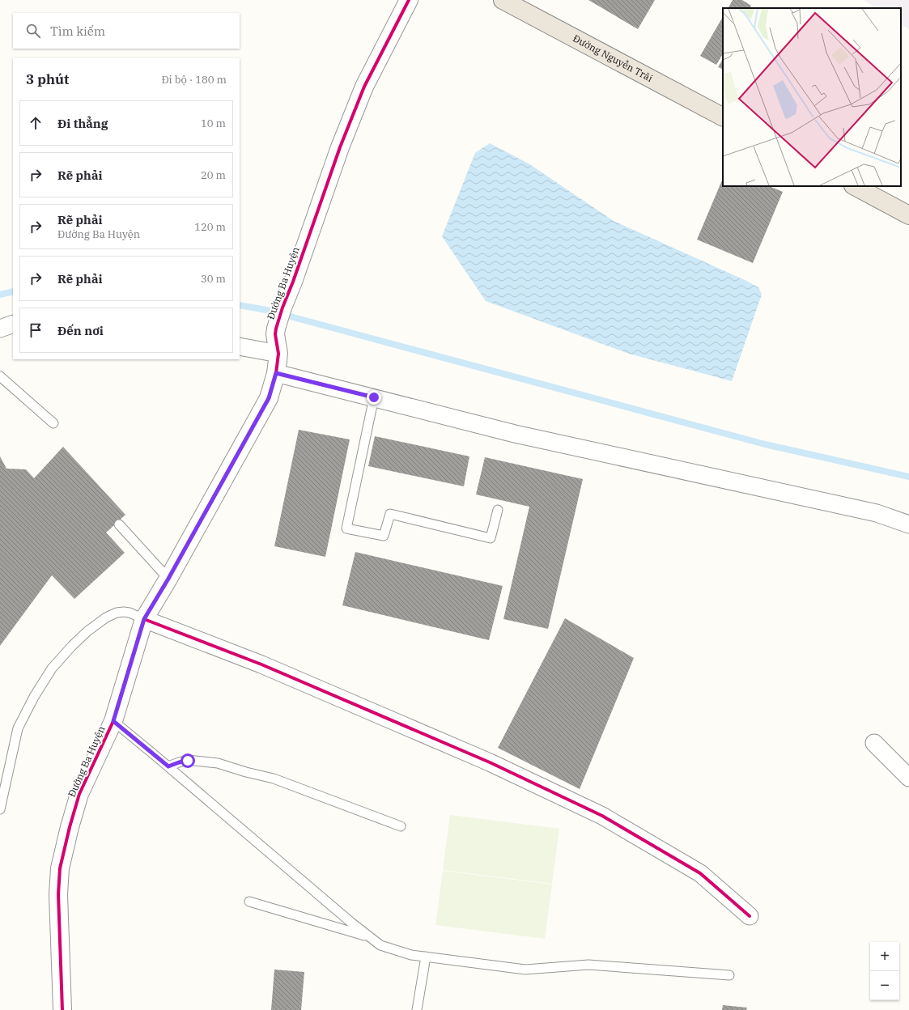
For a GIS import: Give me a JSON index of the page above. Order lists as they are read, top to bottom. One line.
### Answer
{"streets":{"highway":["Đường Nguyễn Trãi"],"street":["Đường Ba Huyện"]},"page":{"search":"Tìm kiếm","heading":["3 phút","Đi bộ · 180 m"],"list":[["Đi thẳng","10 m"],["Rẽ phải","20 m"],["Rẽ phải","Đường Ba Huyện","120 m"],["Rẽ phải","30 m"],"Đến nơi"],"map_buttons":["+","−"]}}
